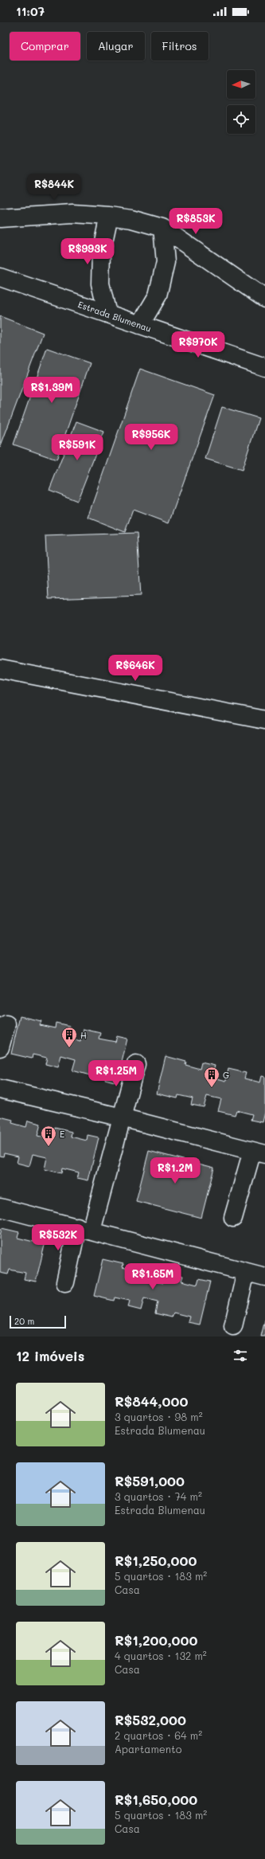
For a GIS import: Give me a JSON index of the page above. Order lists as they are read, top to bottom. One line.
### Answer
{"streets":{"street":["Estrada Blumenau"]},"places":{"building":["H","G","E"]},"scale_bar":"20 m","north":"left","page":{"status":"11:07","chip":["Comprar","Alugar","Filtros"],"price":["R$844K","R$853K","R$993K","R$970K","R$1.39M","R$956K","R$591K","R$646K","R$1.25M","R$1.2M","R$532K","R$1.65M"],"scale":"20 m","heading":"12 imóveis","list":[{"name":"R$844,000","note":"3 quartos · 98 m² · Estrada Blumenau"},{"name":"R$591,000","note":"3 quartos · 74 m² · Estrada Blumenau"},{"name":"R$1,250,000","note":"5 quartos · 183 m² · Casa"},{"name":"R$1,200,000","note":"4 quartos · 132 m² · Casa"},{"name":"R$532,000","note":"2 quartos · 64 m² · Apartamento"},{"name":"R$1,650,000","note":"5 quartos · 183 m² · Casa"}]}}
